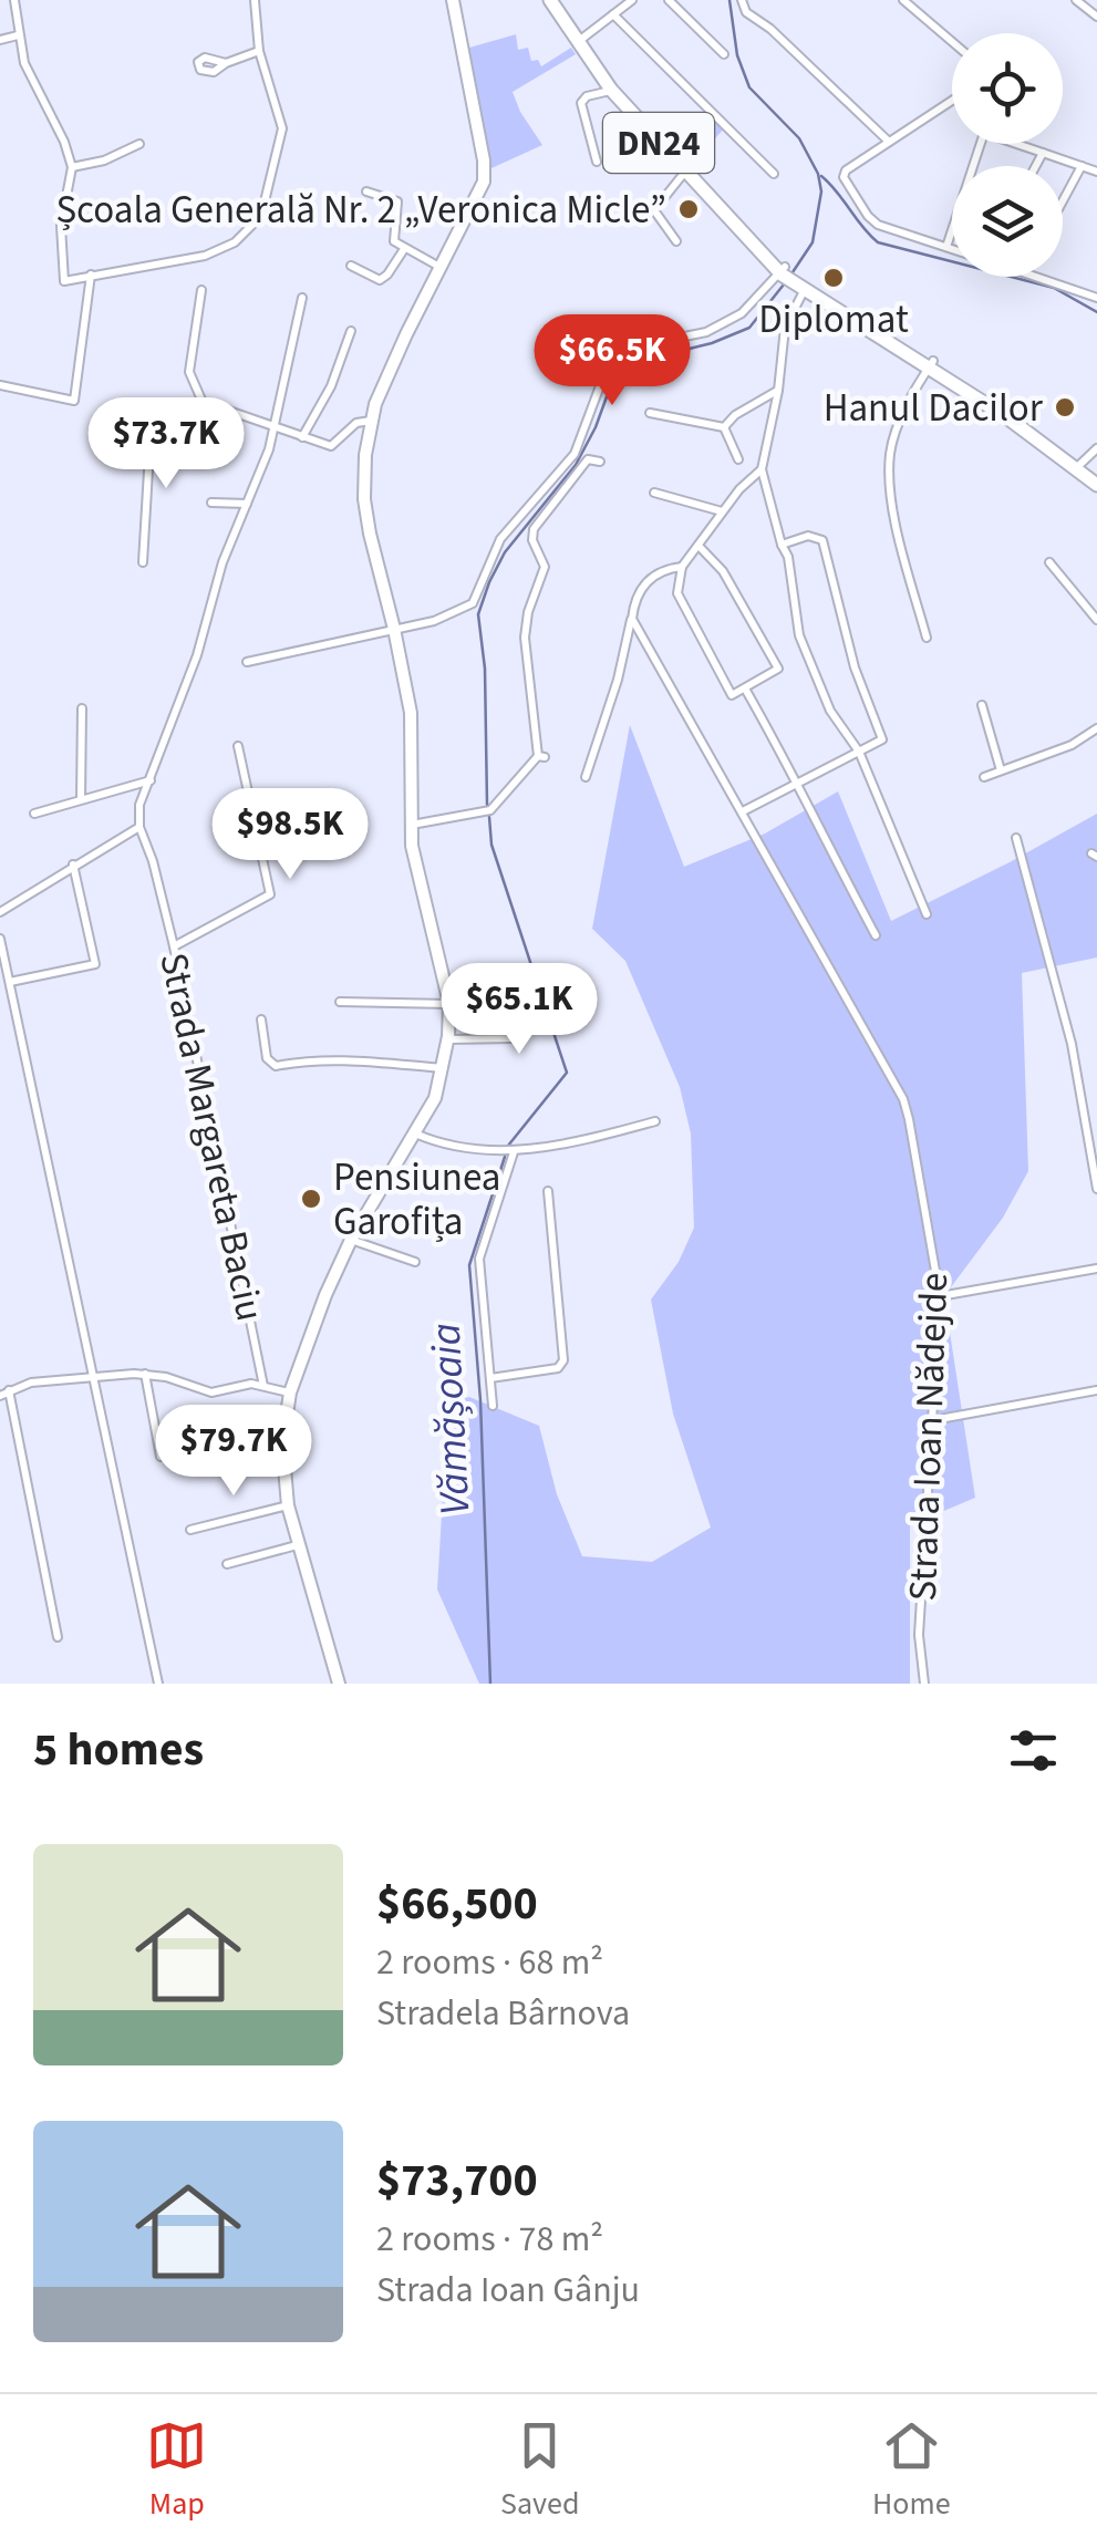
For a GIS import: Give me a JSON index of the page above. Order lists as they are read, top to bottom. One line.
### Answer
{"streets":{"main road":["DN24"],"street":["Strada Margareta Baciu","Strada Ioan Nădejde"]},"water":["Vămășoaia"],"places":["Școala Generală Nr. 2 „Veronica Micle”","Diplomat","Hanul Dacilor","Pensiunea Garofița"],"page":{"price":["$66.5K","$73.7K","$98.5K","$65.1K","$79.7K"],"heading":"5 homes","list":[{"name":"$66,500","note":"2 rooms · 68 m² · Stradela Bârnova"},{"name":"$73,700","note":"2 rooms · 78 m² · Strada Ioan Gânju"}],"tabs":["Map","Saved","Home"]}}
